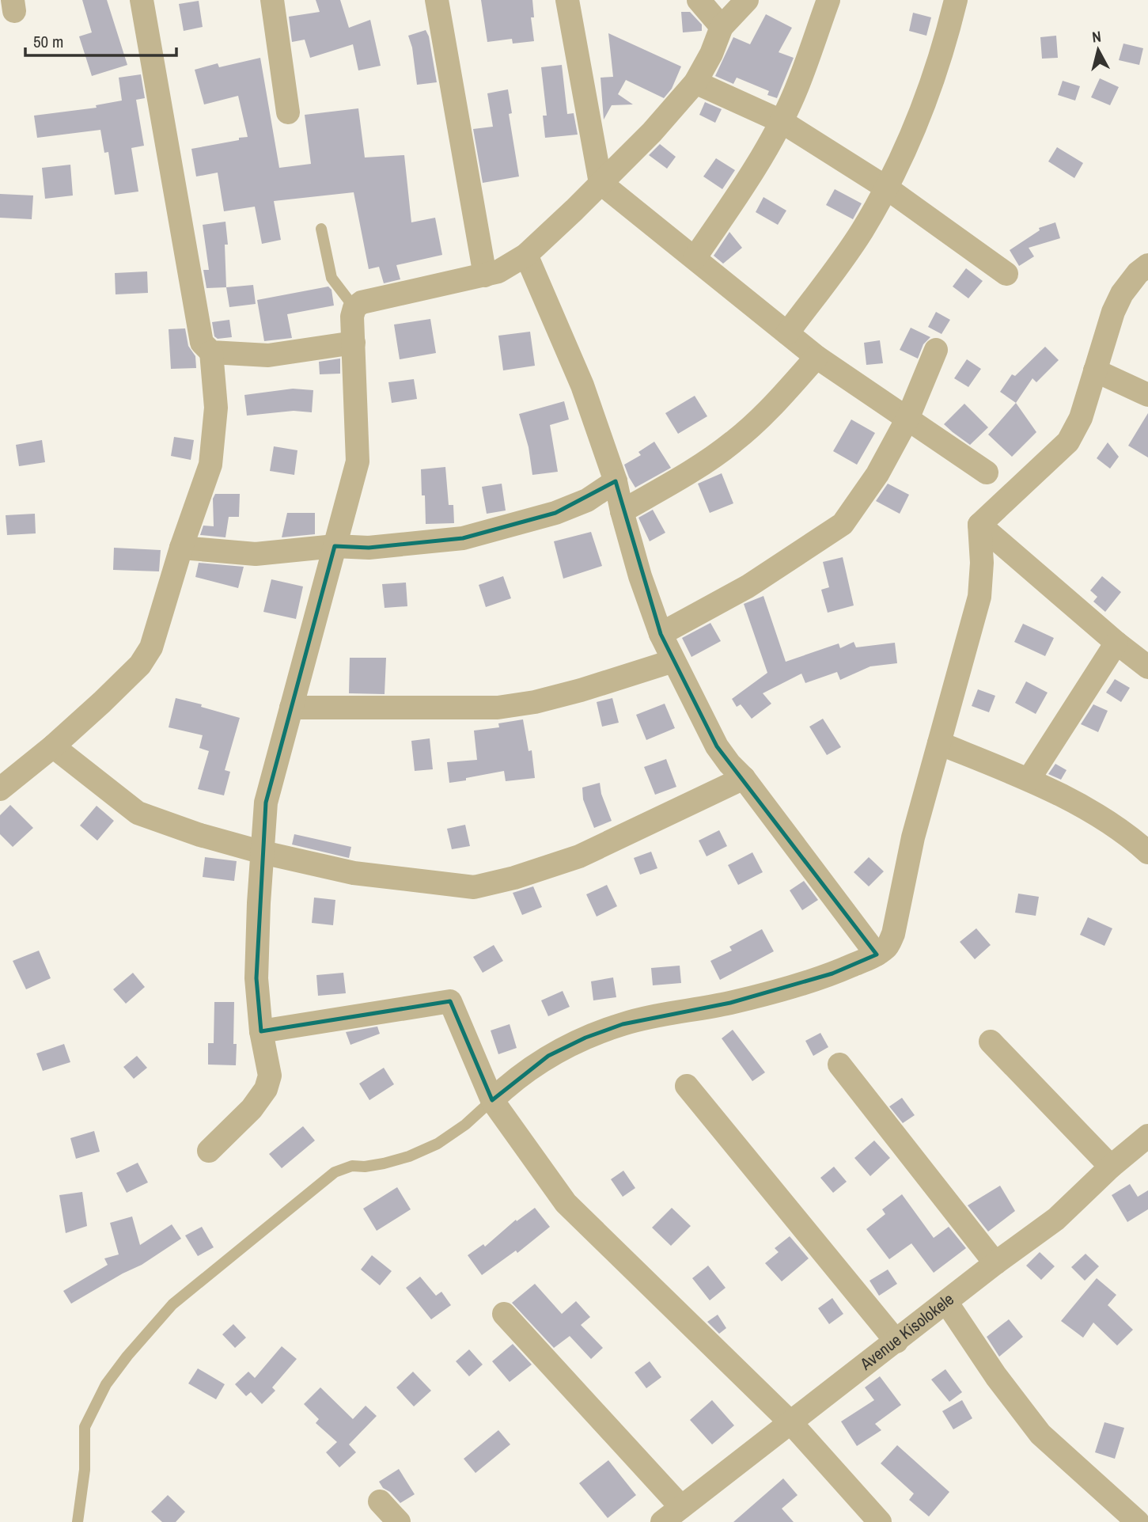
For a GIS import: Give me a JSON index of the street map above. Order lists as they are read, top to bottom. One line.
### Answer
{"streets":{"street":["Avenue Kisolokele"]},"scale_bar":"50 m","north":"top"}
